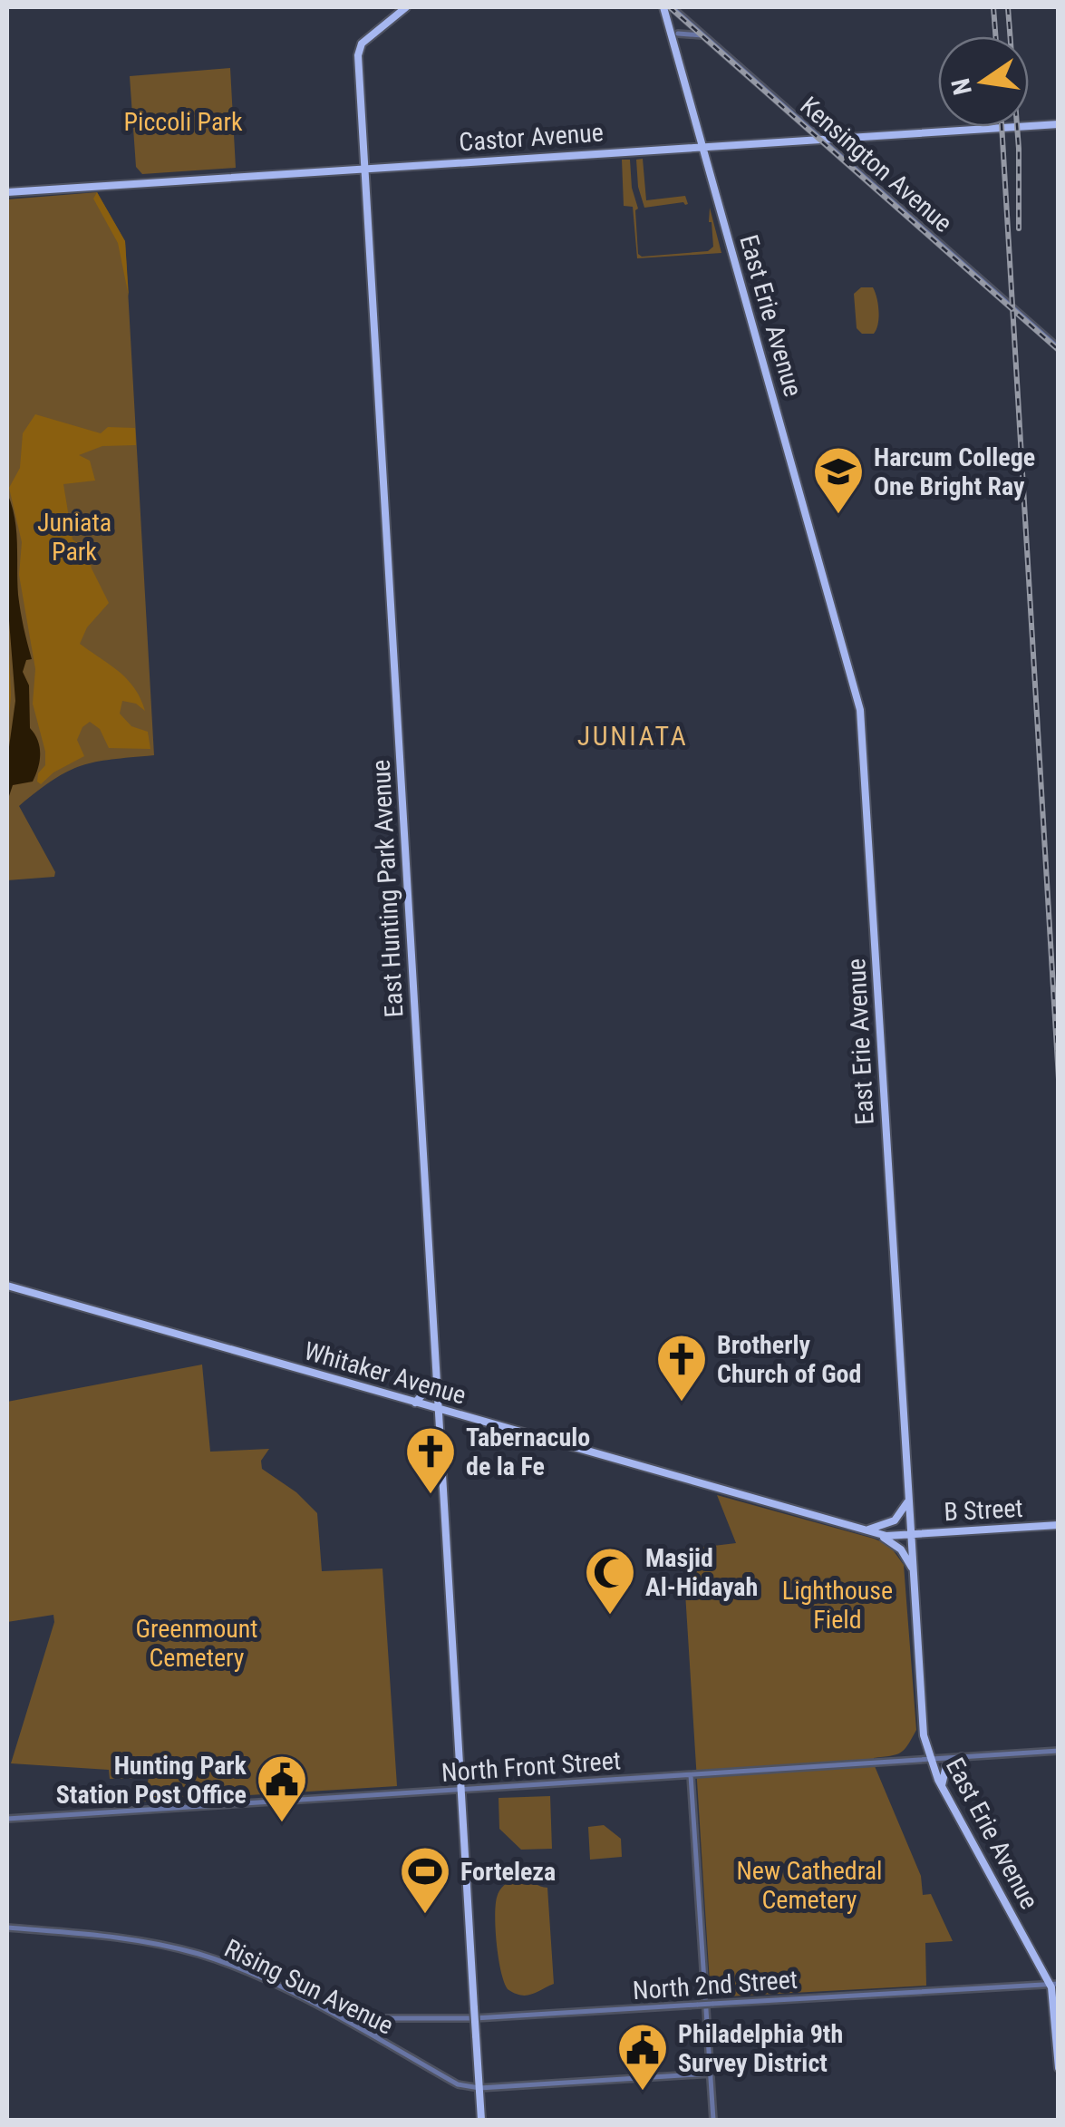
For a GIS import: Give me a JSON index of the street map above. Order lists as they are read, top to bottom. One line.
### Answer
{"streets":{"main road":["Castor Avenue","East Erie Avenue","East Hunting Park Avenue","Whitaker Avenue","B Street"],"street":["Kensington Avenue","North Front Street","North 2nd Street","Rising Sun Avenue"]},"crossings":[["Castor Avenue","Kensington Avenue"],["Castor Avenue","East Erie Avenue"],["Castor Avenue","East Hunting Park Avenue"],["East Erie Avenue","Whitaker Avenue"],["East Erie Avenue","B Street"],["East Erie Avenue","North Front Street"],["East Erie Avenue","North 2nd Street"],["East Hunting Park Avenue","Whitaker Avenue"],["East Hunting Park Avenue","North Front Street"],["East Hunting Park Avenue","Rising Sun Avenue"],["Whitaker Avenue","B Street"],["North 2nd Street","Rising Sun Avenue"]],"districts":["JUNIATA"],"parks":["Piccoli Park","Juniata Park","Lighthouse Field","Greenmount Cemetery","New Cathedral Cemetery"],"places":{"school or university":["Harcum College One Bright Ray"],"church":["Brotherly Church of God","Tabernaculo de la Fe"],"mosque":["Masjid Al-Hidayah"],"public building":["Hunting Park Station Post Office","Philadelphia 9th Survey District"],"sports":["Forteleza"]},"north":"left"}
